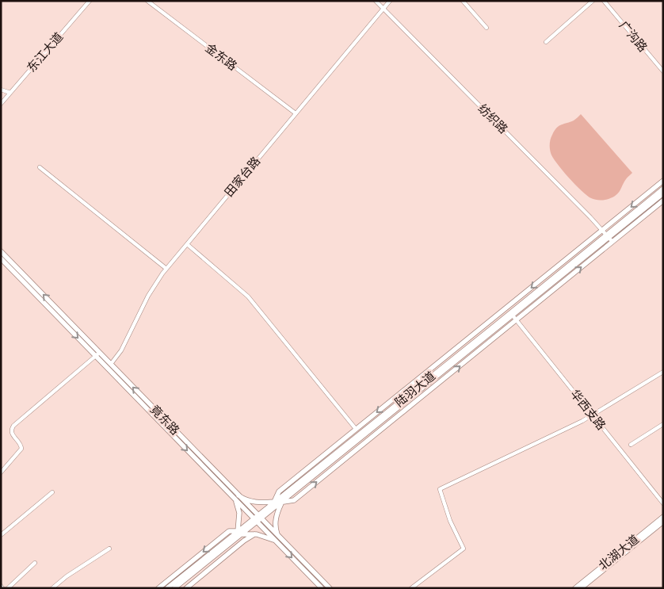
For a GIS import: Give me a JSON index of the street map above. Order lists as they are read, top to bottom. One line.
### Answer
{"streets":{"main road":["陆羽大道","竟东路","北湖大道"],"street":["广沟路","东江大道","金东路","纺织路","田家台路","华西支路"]},"crossings":[["金东路","田家台路"],["纺织路","田家台路"],["纺织路","陆羽大道"],["田家台路","竟东路"],["陆羽大道","华西支路"],["陆羽大道","竟东路"]]}
